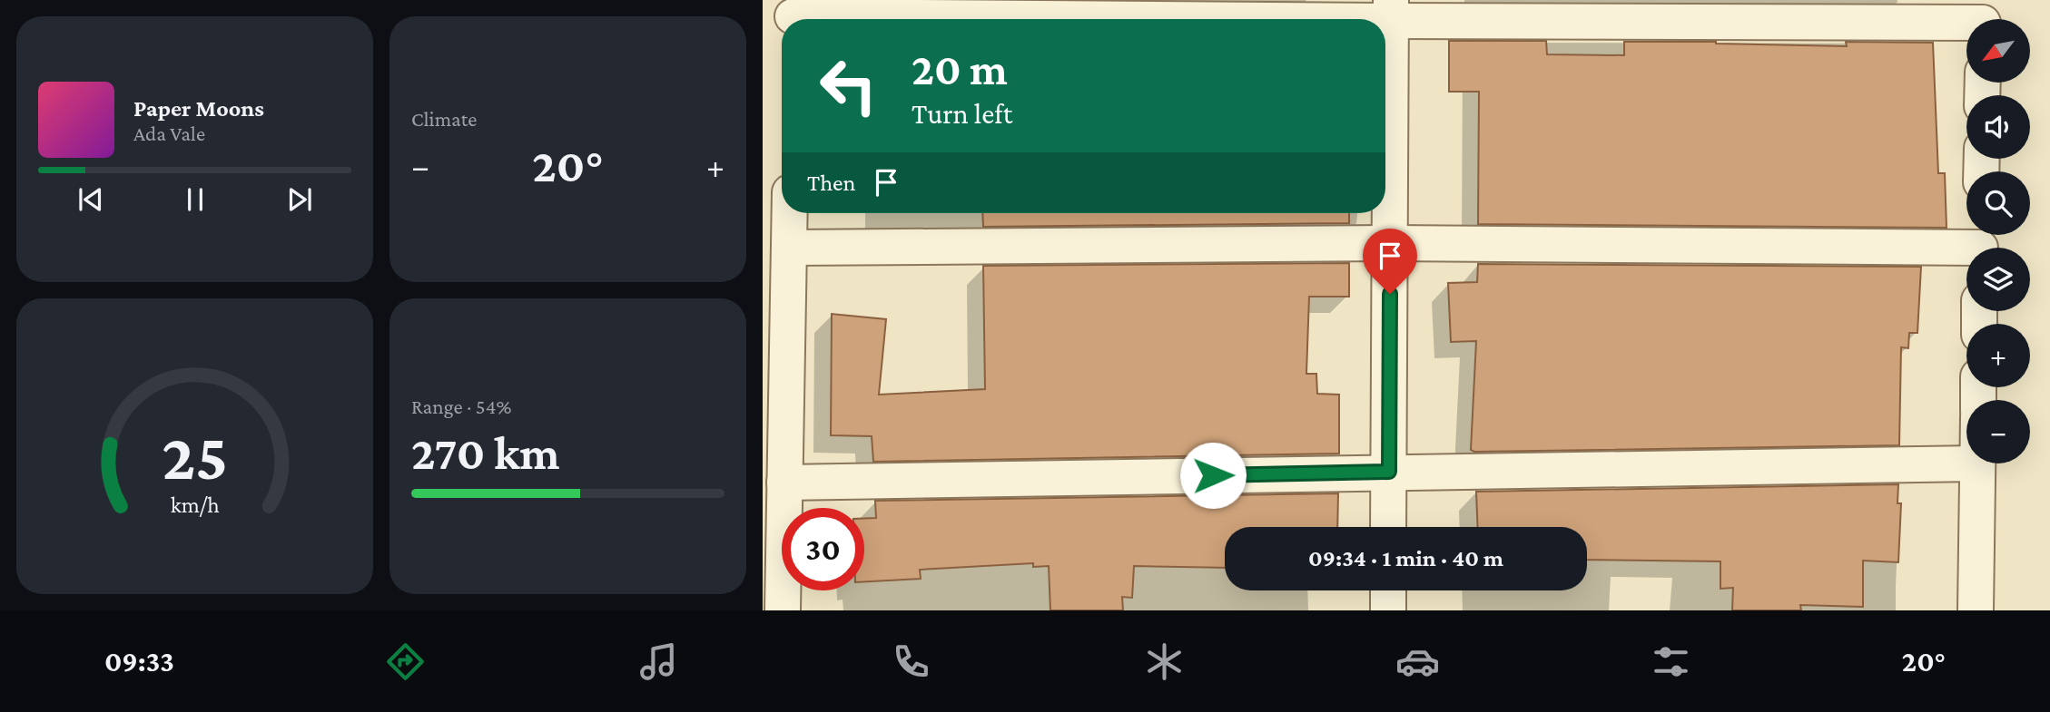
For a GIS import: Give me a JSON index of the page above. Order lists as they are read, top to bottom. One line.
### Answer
{"north":"bottom left","page":{"tile":["Climate",["Range · 54%","270 km"]],"map_buttons":["+","−"],"turn":["20 m","Turn left"],"song":["Paper Moons","Ada Vale"],"heat":["−","20°","+"],"then":"Then","limit":"30","trip":"09:34 · 1 min · 40 m","tabs":["09:33","20°"],"gauge":["25","km/h"]}}
